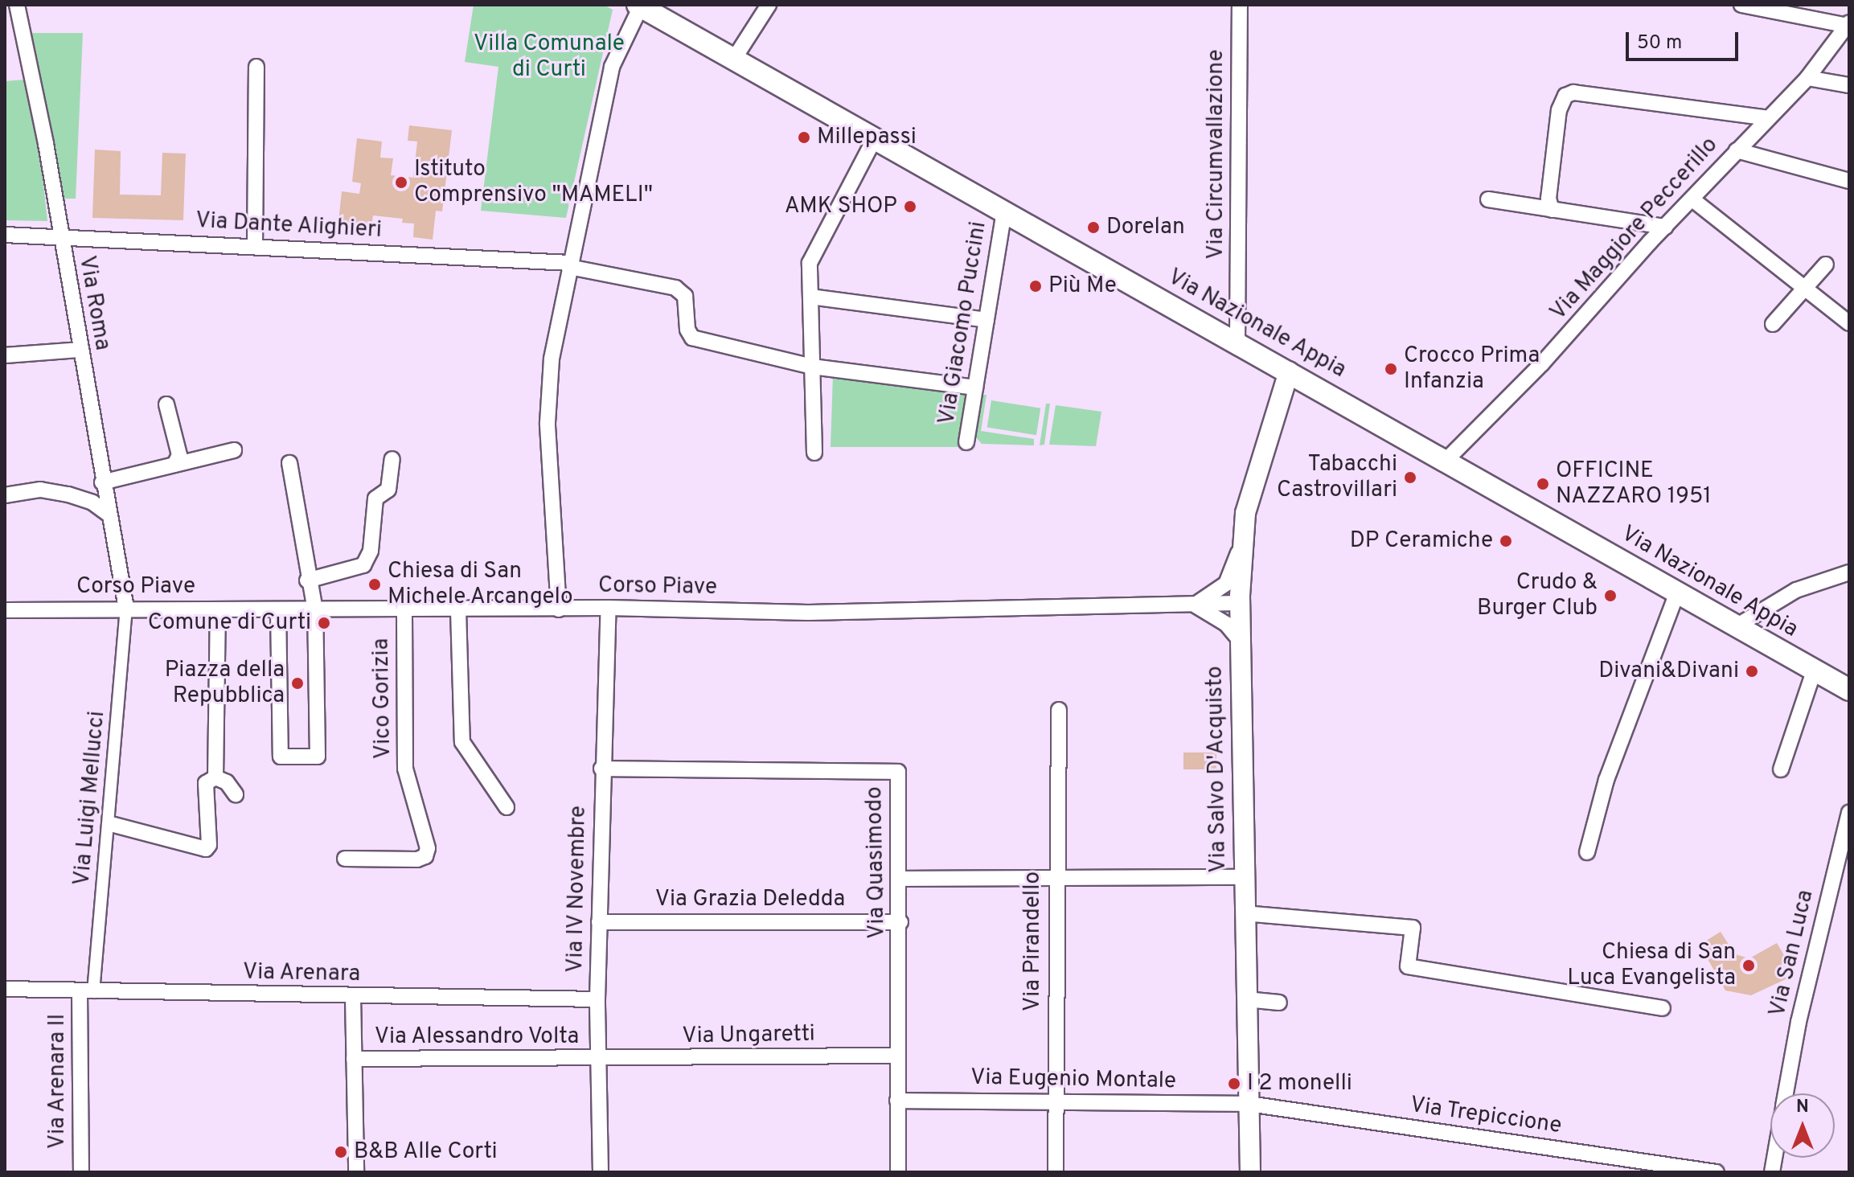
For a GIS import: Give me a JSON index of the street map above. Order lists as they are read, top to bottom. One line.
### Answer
{"streets":{"main road":["Via Nazionale Appia"],"street":["Via Circumvallazione","Via Dante Alighieri","Via Maggiore Peccerillo","Via Roma","Via Giacomo Puccini","Corso Piave","Vico Gorizia","Via Salvo D'Acquisto","Via Luigi Mellucci","Via Quasimodo","Via IV Novembre","Via Grazia Deledda","Via Pirandello","Via San Luca","Via Arenara","Via Ungaretti","Via Alessandro Volta","Via Eugenio Montale","Via Arenara II","Via Trepiccione"]},"crossings":[["Via Circumvallazione","Via Nazionale Appia"],["Via Dante Alighieri","Via Roma"],["Via Maggiore Peccerillo","Via Nazionale Appia"],["Via Roma","Corso Piave"],["Via Roma","Via Luigi Mellucci"],["Via Giacomo Puccini","Via Nazionale Appia"],["Via Nazionale Appia","Via Salvo D'Acquisto"],["Corso Piave","Vico Gorizia"],["Corso Piave","Via Salvo D'Acquisto"],["Corso Piave","Via Luigi Mellucci"],["Corso Piave","Via IV Novembre"],["Via Salvo D'Acquisto","Via Eugenio Montale"],["Via Salvo D'Acquisto","Via Trepiccione"],["Via Luigi Mellucci","Via Arenara"],["Via Luigi Mellucci","Via Arenara II"],["Via Quasimodo","Via IV Novembre"],["Via Quasimodo","Via Grazia Deledda"],["Via Quasimodo","Via Ungaretti"],["Via Quasimodo","Via Eugenio Montale"],["Via IV Novembre","Via Grazia Deledda"],["Via IV Novembre","Via Arenara"],["Via IV Novembre","Via Ungaretti"],["Via IV Novembre","Via Alessandro Volta"],["Via Pirandello","Via Eugenio Montale"],["Via Arenara","Via Arenara II"],["Via Ungaretti","Via Alessandro Volta"],["Via Eugenio Montale","Via Trepiccione"]],"parks":["Villa Comunale di Curti"],"places":["Millepassi","Istituto Comprensivo \"MAMELI\"","AMK SHOP","Dorelan","Più Me","Crocco Prima Infanzia","Tabacchi Castrovillari","OFFICINE NAZZARO 1951","DP Ceramiche","Chiesa di San Michele Arcangelo","Crudo & Burger Club","Comune di Curti","Divani&Divani","Piazza della Repubblica","Chiesa di San Luca Evangelista","I 2 monelli","B&B Alle Corti"],"scale_bar":"50 m","north":"top"}
